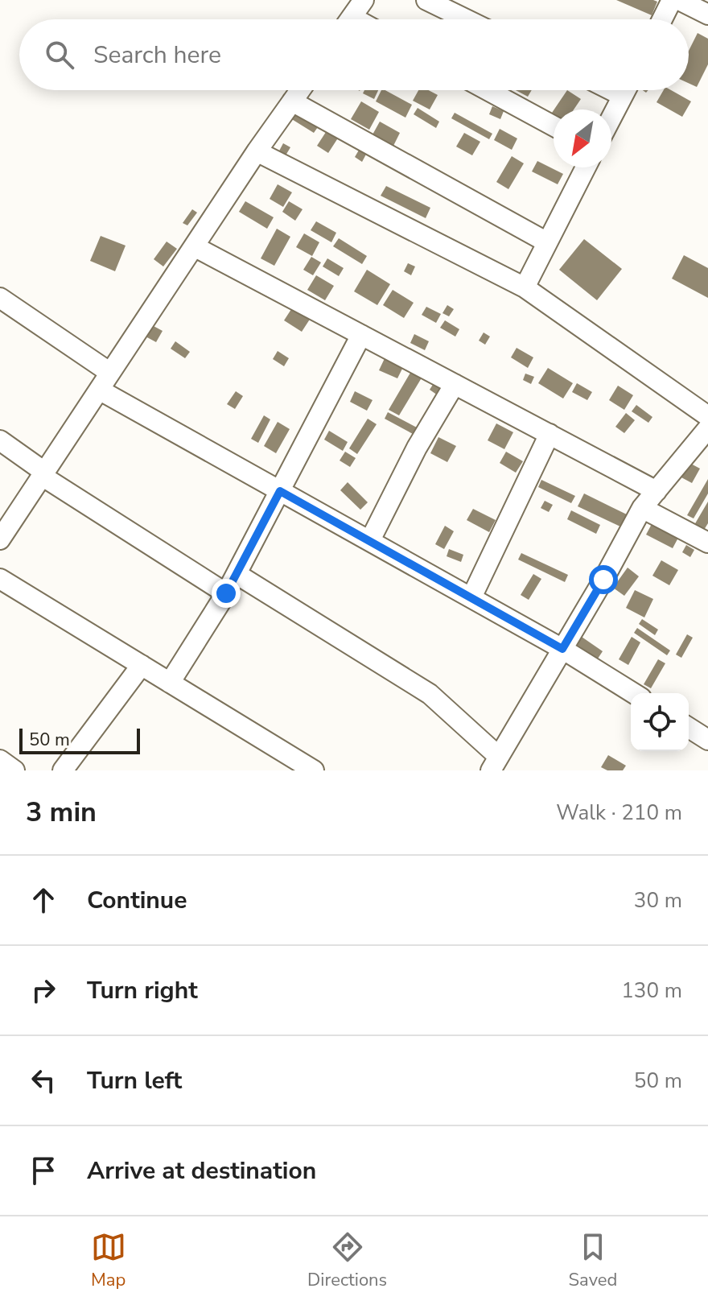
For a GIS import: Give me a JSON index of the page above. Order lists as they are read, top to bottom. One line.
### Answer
{"scale_bar":"50 m","north":"bottom left","page":{"search":"Search here","scale":"50 m","heading":["3 min","Walk · 210 m"],"list":[["Continue","30 m"],["Turn right","130 m"],["Turn left","50 m"],"Arrive at destination"],"nav":["Map","Directions","Saved"]}}
